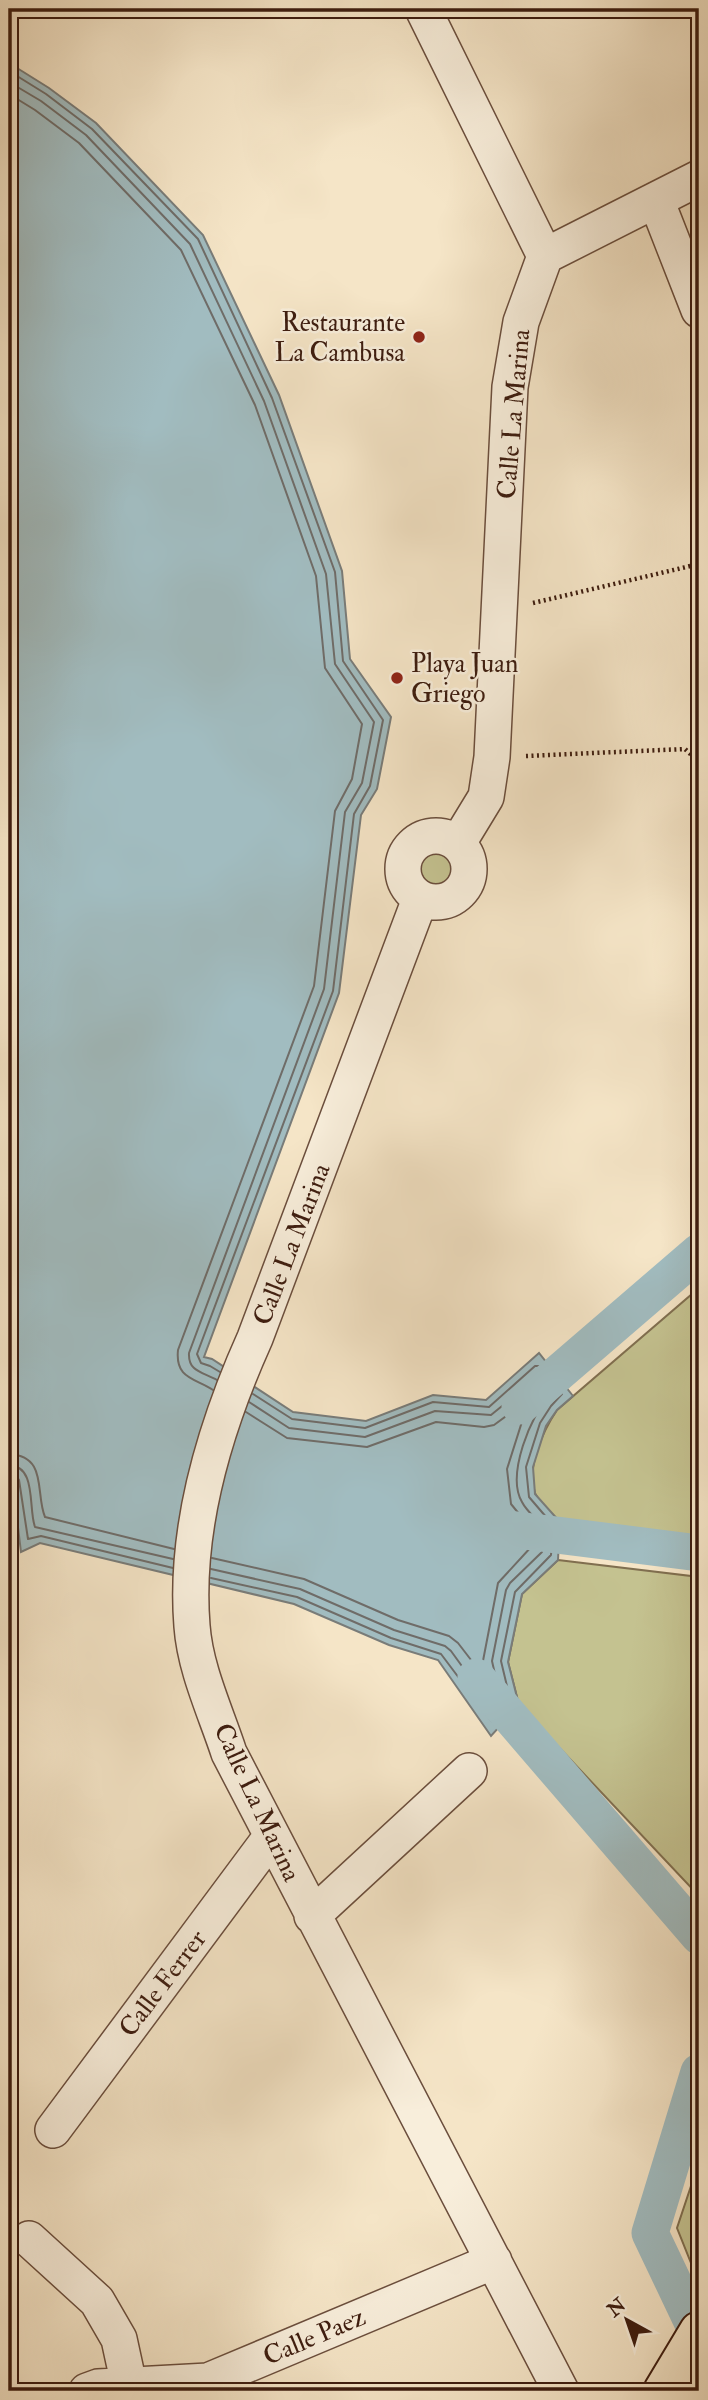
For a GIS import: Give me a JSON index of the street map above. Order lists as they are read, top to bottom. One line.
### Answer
{"streets":{"street":["Calle La Marina","Calle Ferrer","Calle Paez"]},"crossings":[["Calle La Marina","Calle Ferrer"],["Calle La Marina","Calle Paez"]],"places":["Restaurante La Cambusa","Playa Juan Griego"],"north":"top left"}
